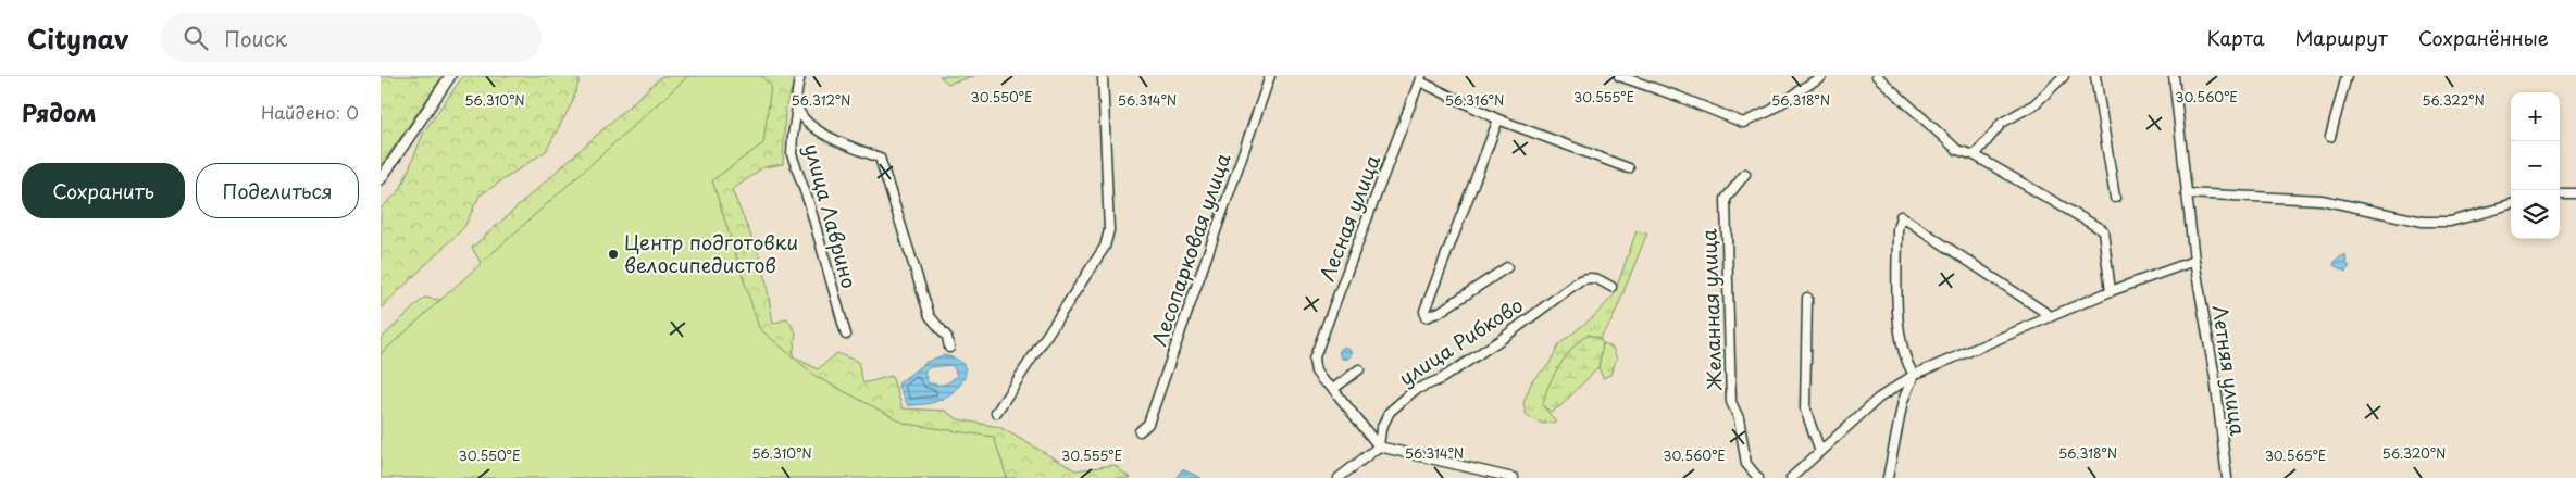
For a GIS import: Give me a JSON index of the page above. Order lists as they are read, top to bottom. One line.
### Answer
{"streets":{"street":["улица Лаврино","Лесная улица","Лесопарковая улица","Желанная улица","улица Рибково","Летняя улица"]},"crossings":[["Лесная улица","улица Рибково"]],"places":["Центр подготовки велосипедистов"],"page":{"header":"Citynav","search":"Поиск","nav":["Карта","Маршрут","Сохранённые"],"heading":["Рядом","Найдено: 0"],"map_buttons":["+","−"],"buttons":["Сохранить","Поделиться"]},"coordinates":["30.550°E","30.555°E","30.560°E","56.310°N","56.312°N","56.314°N","56.316°N","56.318°N","56.322°N","56.320°N","30.565°E"]}
